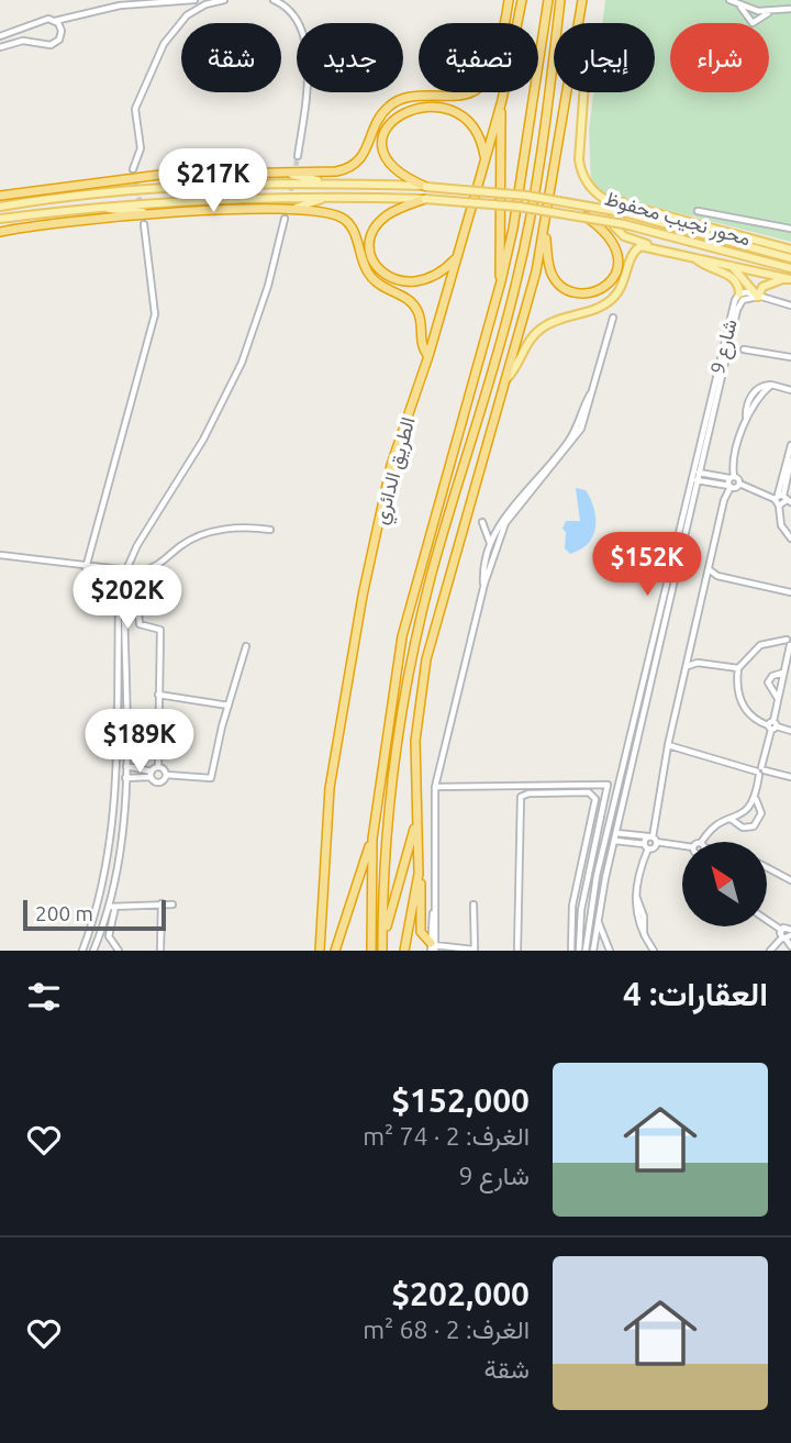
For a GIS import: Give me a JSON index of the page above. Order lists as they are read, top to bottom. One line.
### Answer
{"streets":{"highway":["الطريق الدائري"],"main road":["محور نجيب محفوظ"],"street":["شارع 9"]},"scale_bar":"200 m","north":"top left","page":{"chip":["شراء","إيجار","تصفية","جديد","شقة"],"price":["$217K","$152K","$202K","$189K"],"scale":"200 m","heading":"العقارات: 4","list":[{"name":"$152,000","note":"الغرف: 2 · 74 m² · شارع 9"},{"name":"$202,000","note":"الغرف: 2 · 68 m² · شقة"}]}}
